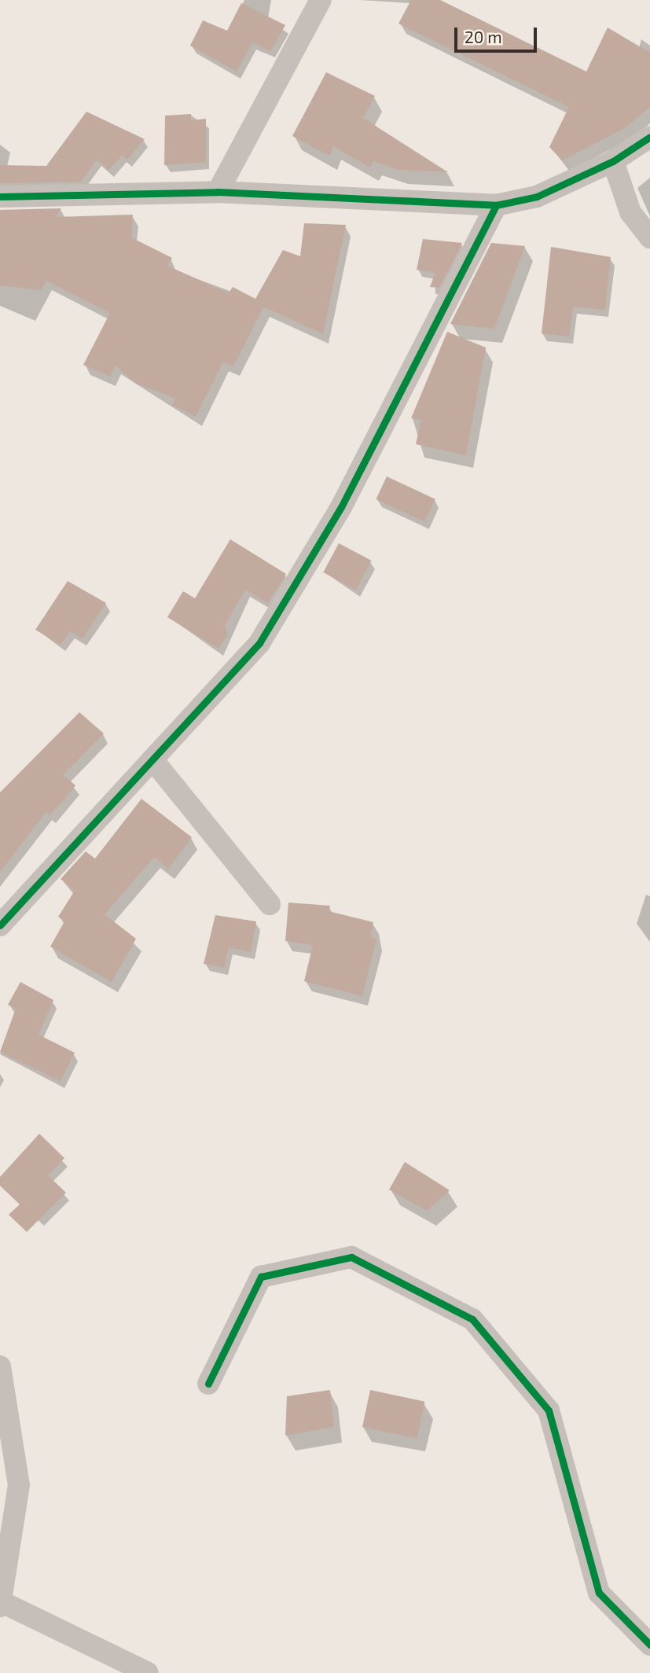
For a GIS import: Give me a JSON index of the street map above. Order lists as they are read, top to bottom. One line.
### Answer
{"scale_bar":"20 m"}
